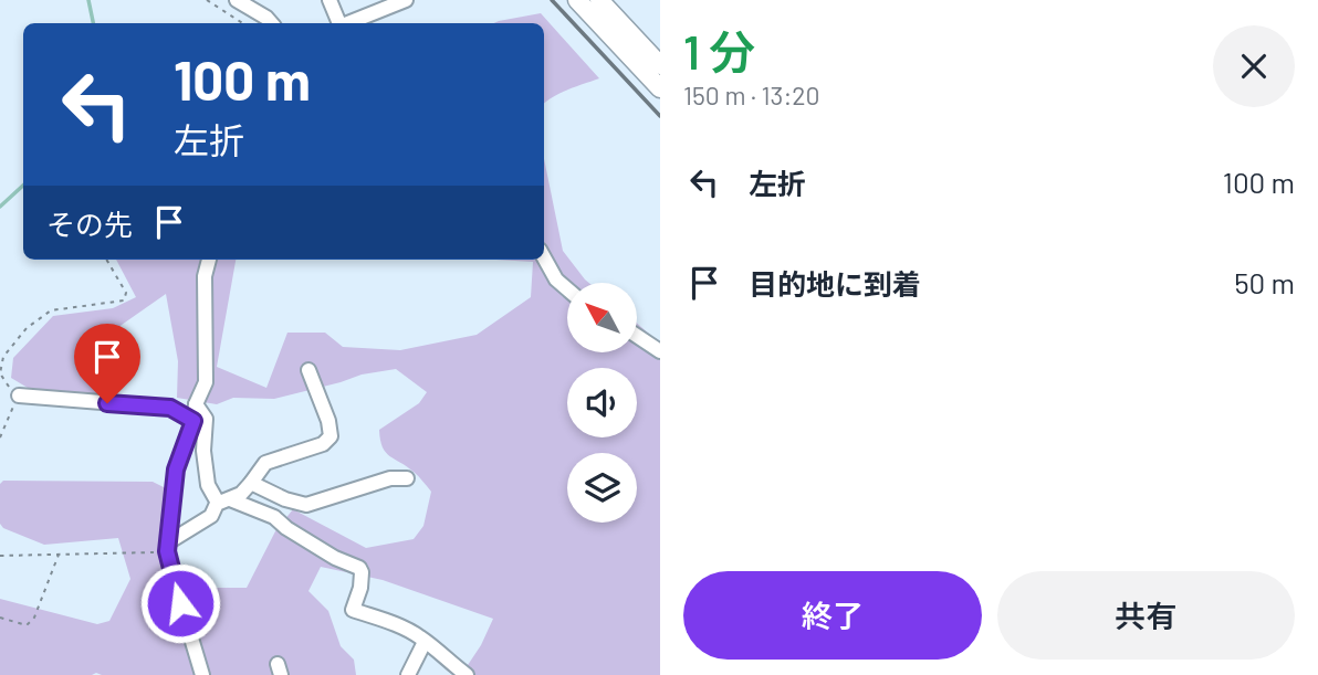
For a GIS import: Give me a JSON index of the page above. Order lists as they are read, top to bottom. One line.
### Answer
{"north":"top left","page":{"heading":["1 分","150 m · 13:20"],"turn":["100 m","左折"],"list":[{"name":"左折","value":"100 m"},{"name":"目的地に到着","value":"50 m"}],"then":"その先","buttons":["終了","共有"]}}
